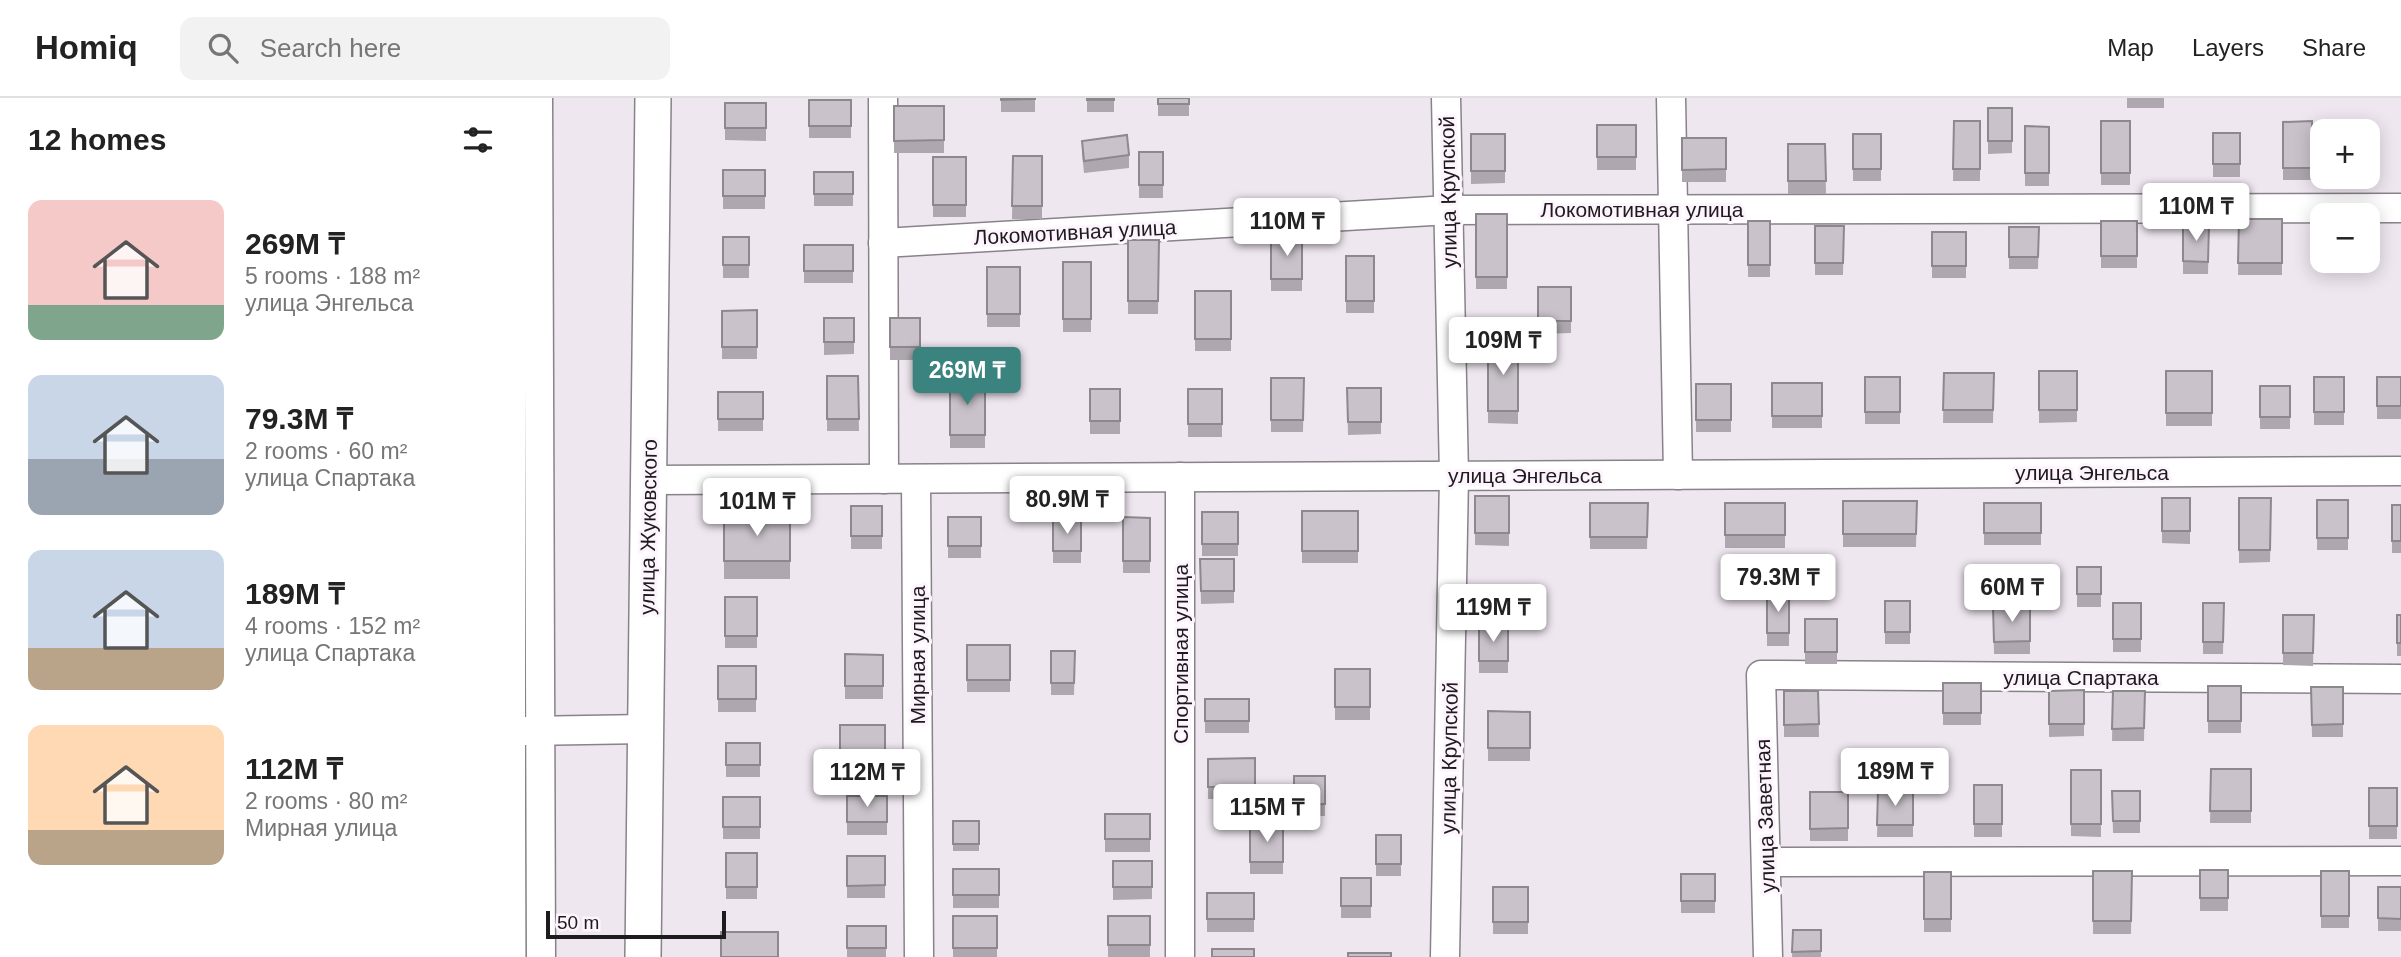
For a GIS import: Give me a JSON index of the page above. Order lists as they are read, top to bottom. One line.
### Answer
{"streets":{"street":["улица Крупской","Локомотивная улица","улица Энгельса","улица Жуковского","Спортивная улица","Мирная улица","улица Спартака","улица Заветная"]},"crossings":[["улица Крупской","Локомотивная улица"],["улица Крупской","улица Энгельса"],["улица Энгельса","улица Жуковского"],["улица Энгельса","Спортивная улица"],["улица Энгельса","Мирная улица"],["улица Спартака","улица Заветная"]],"scale_bar":"50 m","page":{"header":"Homiq","search":"Search here","nav":["Map","Layers","Share"],"heading":"12 homes","map_buttons":["+","−"],"list":[{"name":"269M ₸","note":"5 rooms · 188 m² · улица Энгельса"},{"name":"79.3M ₸","note":"2 rooms · 60 m² · улица Спартака"},{"name":"189M ₸","note":"4 rooms · 152 m² · улица Спартака"},{"name":"112M ₸","note":"2 rooms · 80 m² · Мирная улица"}],"price":["110M ₸","110M ₸","109M ₸","269M ₸","80.9M ₸","101M ₸","79.3M ₸","60M ₸","119M ₸","189M ₸","112M ₸","115M ₸"],"scale":"50 m"}}
